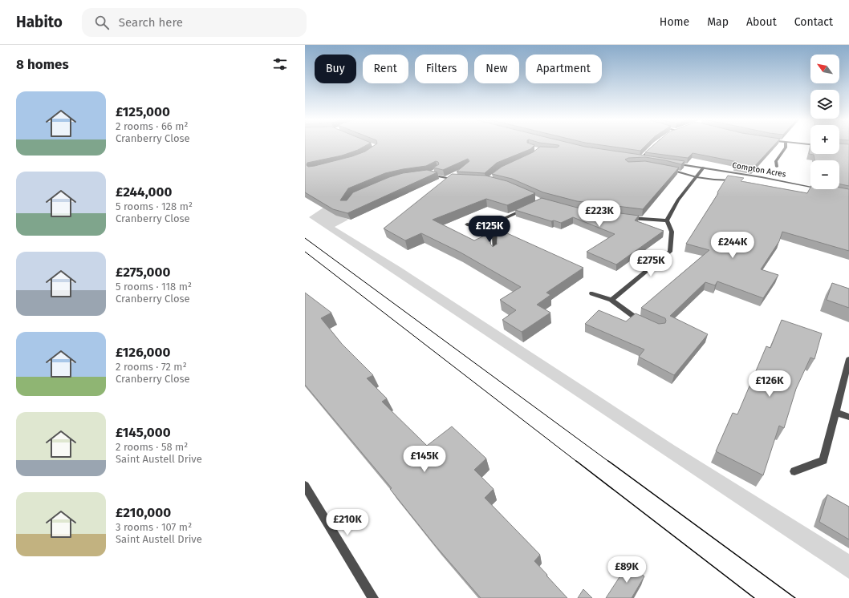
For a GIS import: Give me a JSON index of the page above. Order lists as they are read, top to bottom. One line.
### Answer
{"streets":{"street":["Compton Acres"]},"north":"top left","page":{"header":"Habito","search":"Search here","nav":["Home","Map","About","Contact"],"heading":"8 homes","map_buttons":["+","−"],"chip":["Buy","Rent","Filters","New","Apartment"],"list":[{"name":"£125,000","note":"2 rooms · 66 m² · Cranberry Close"},{"name":"£244,000","note":"5 rooms · 128 m² · Cranberry Close"},{"name":"£275,000","note":"5 rooms · 118 m² · Cranberry Close"},{"name":"£126,000","note":"2 rooms · 72 m² · Cranberry Close"},{"name":"£145,000","note":"2 rooms · 58 m² · Saint Austell Drive"},{"name":"£210,000","note":"3 rooms · 107 m² · Saint Austell Drive"}],"price":["£223K","£125K","£244K","£275K","£126K","£145K","£210K","£89K"]}}
